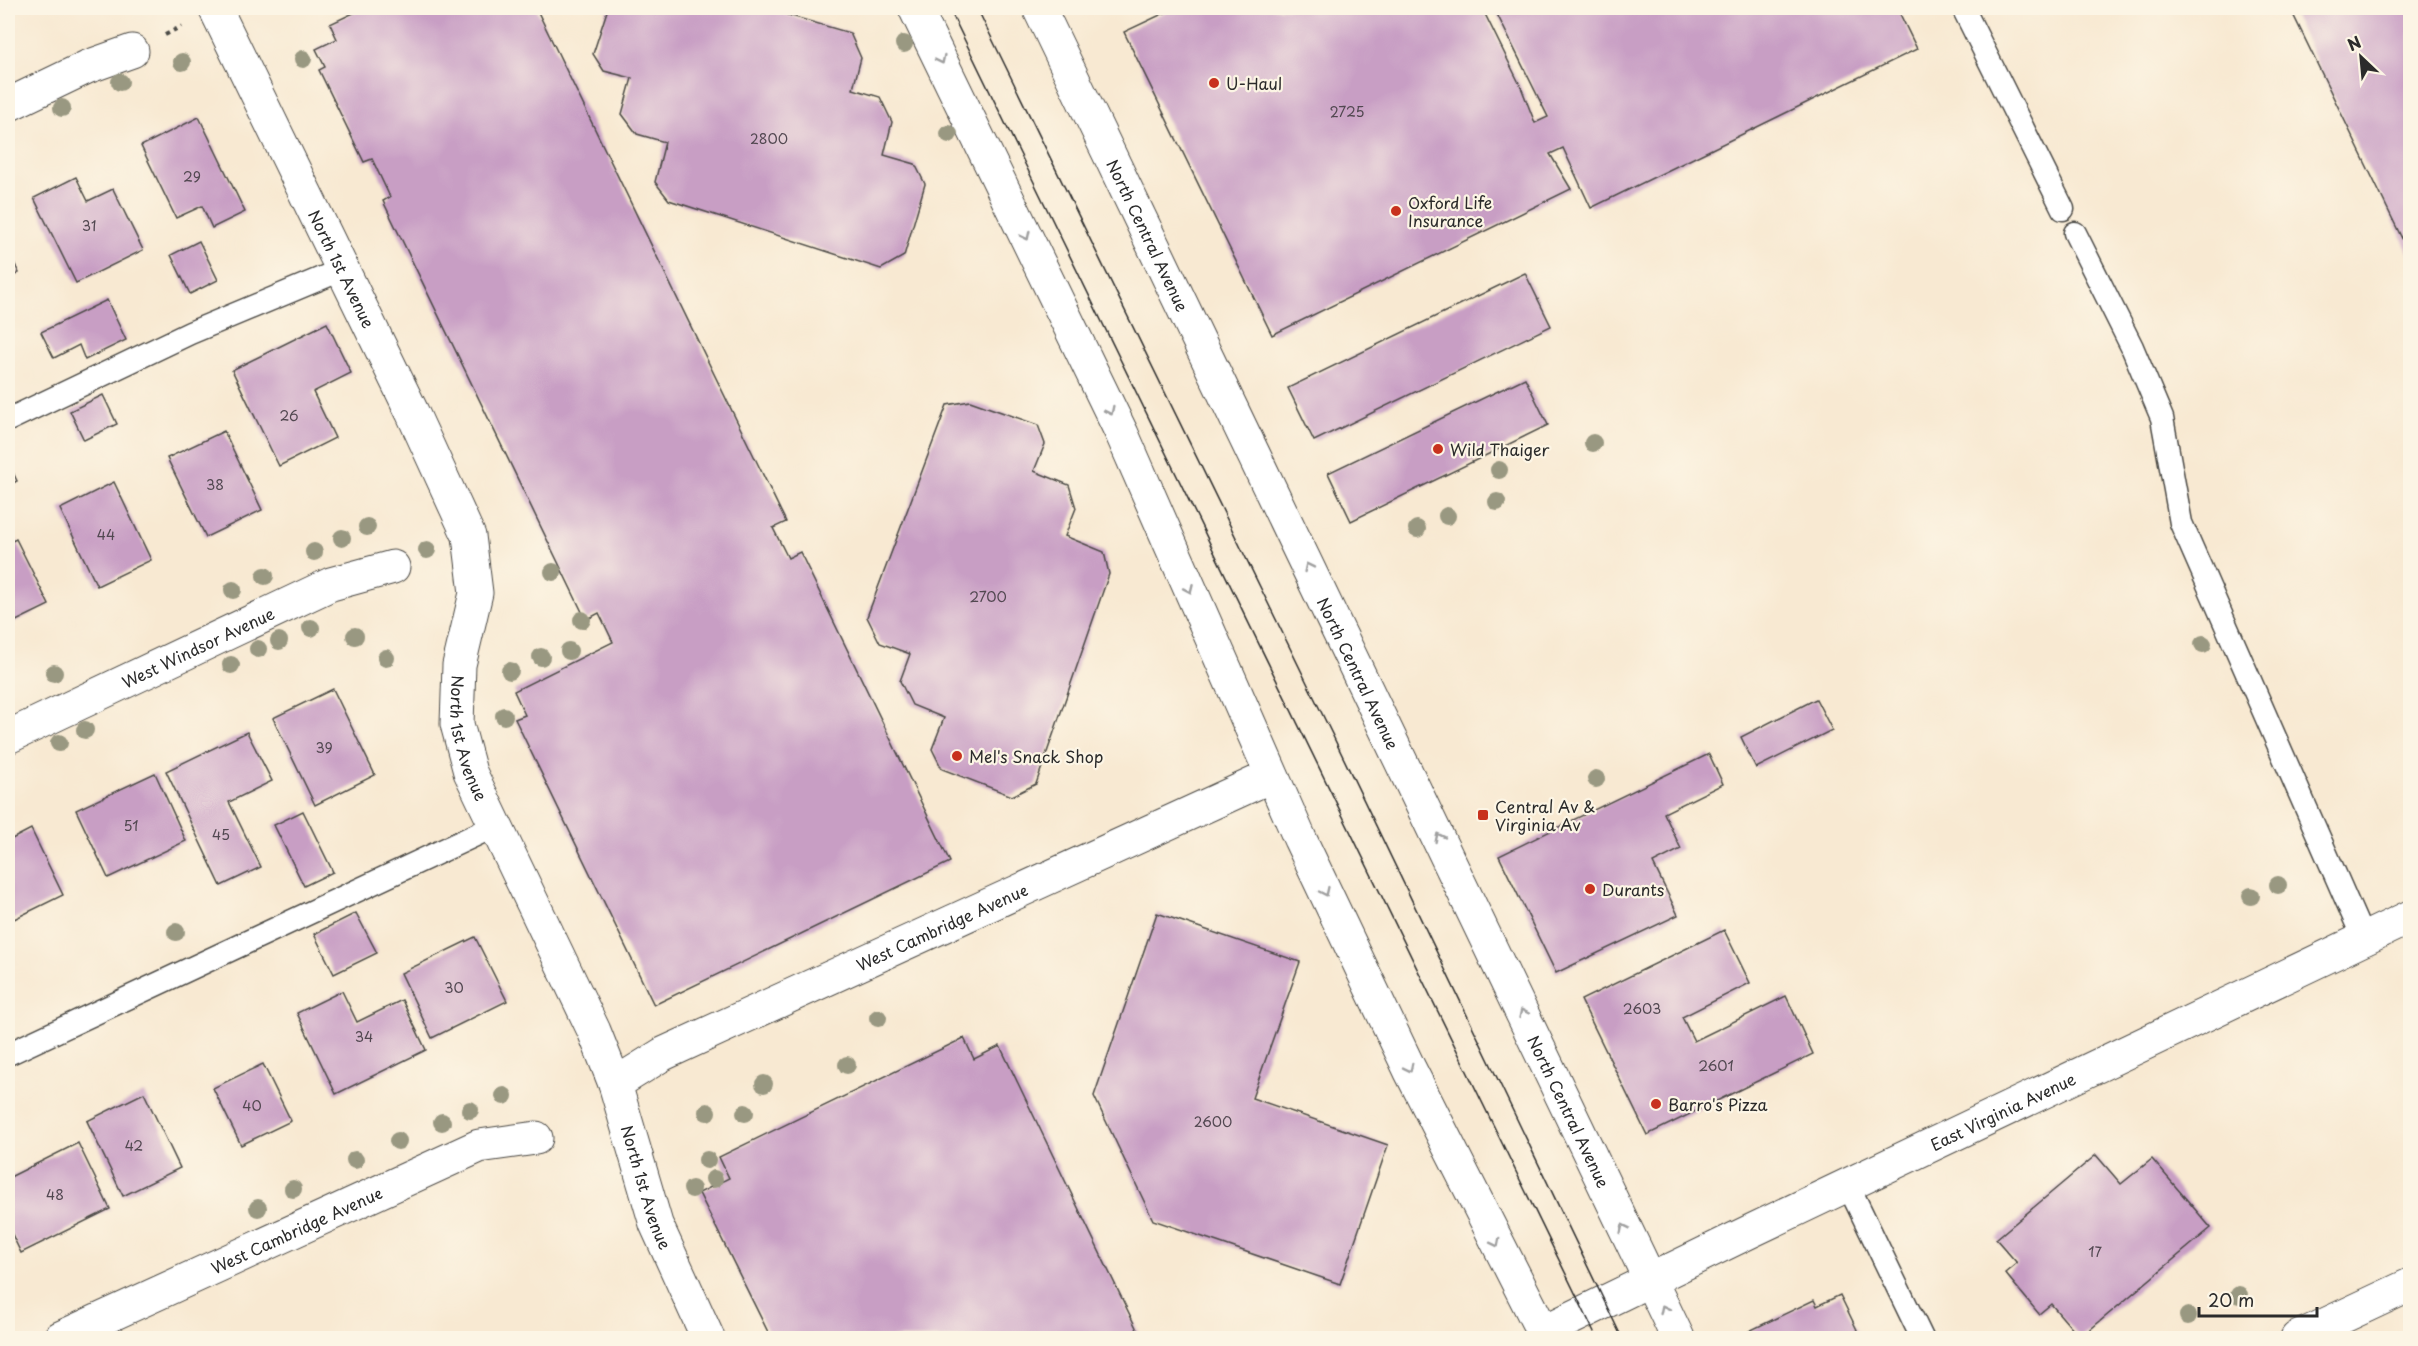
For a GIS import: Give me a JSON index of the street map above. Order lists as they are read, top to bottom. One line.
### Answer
{"streets":{"street":["North Central Avenue","North 1st Avenue","West Windsor Avenue","West Cambridge Avenue","East Virginia Avenue"]},"crossings":[["North Central Avenue","East Virginia Avenue"],["North 1st Avenue","West Cambridge Avenue"]],"places":{"other":["U-Haul","Oxford Life Insurance","Wild Thaiger","Mel's Snack Shop","Durants","Barro's Pizza"],"transit":["Central Av & Virginia Av"]},"house_numbers":["2725","2800","29","31","26","38","44","2700","39","51","45","30","2603","34","2601","40","2600","42","48","17"],"scale_bar":"20 m","north":"top left"}
